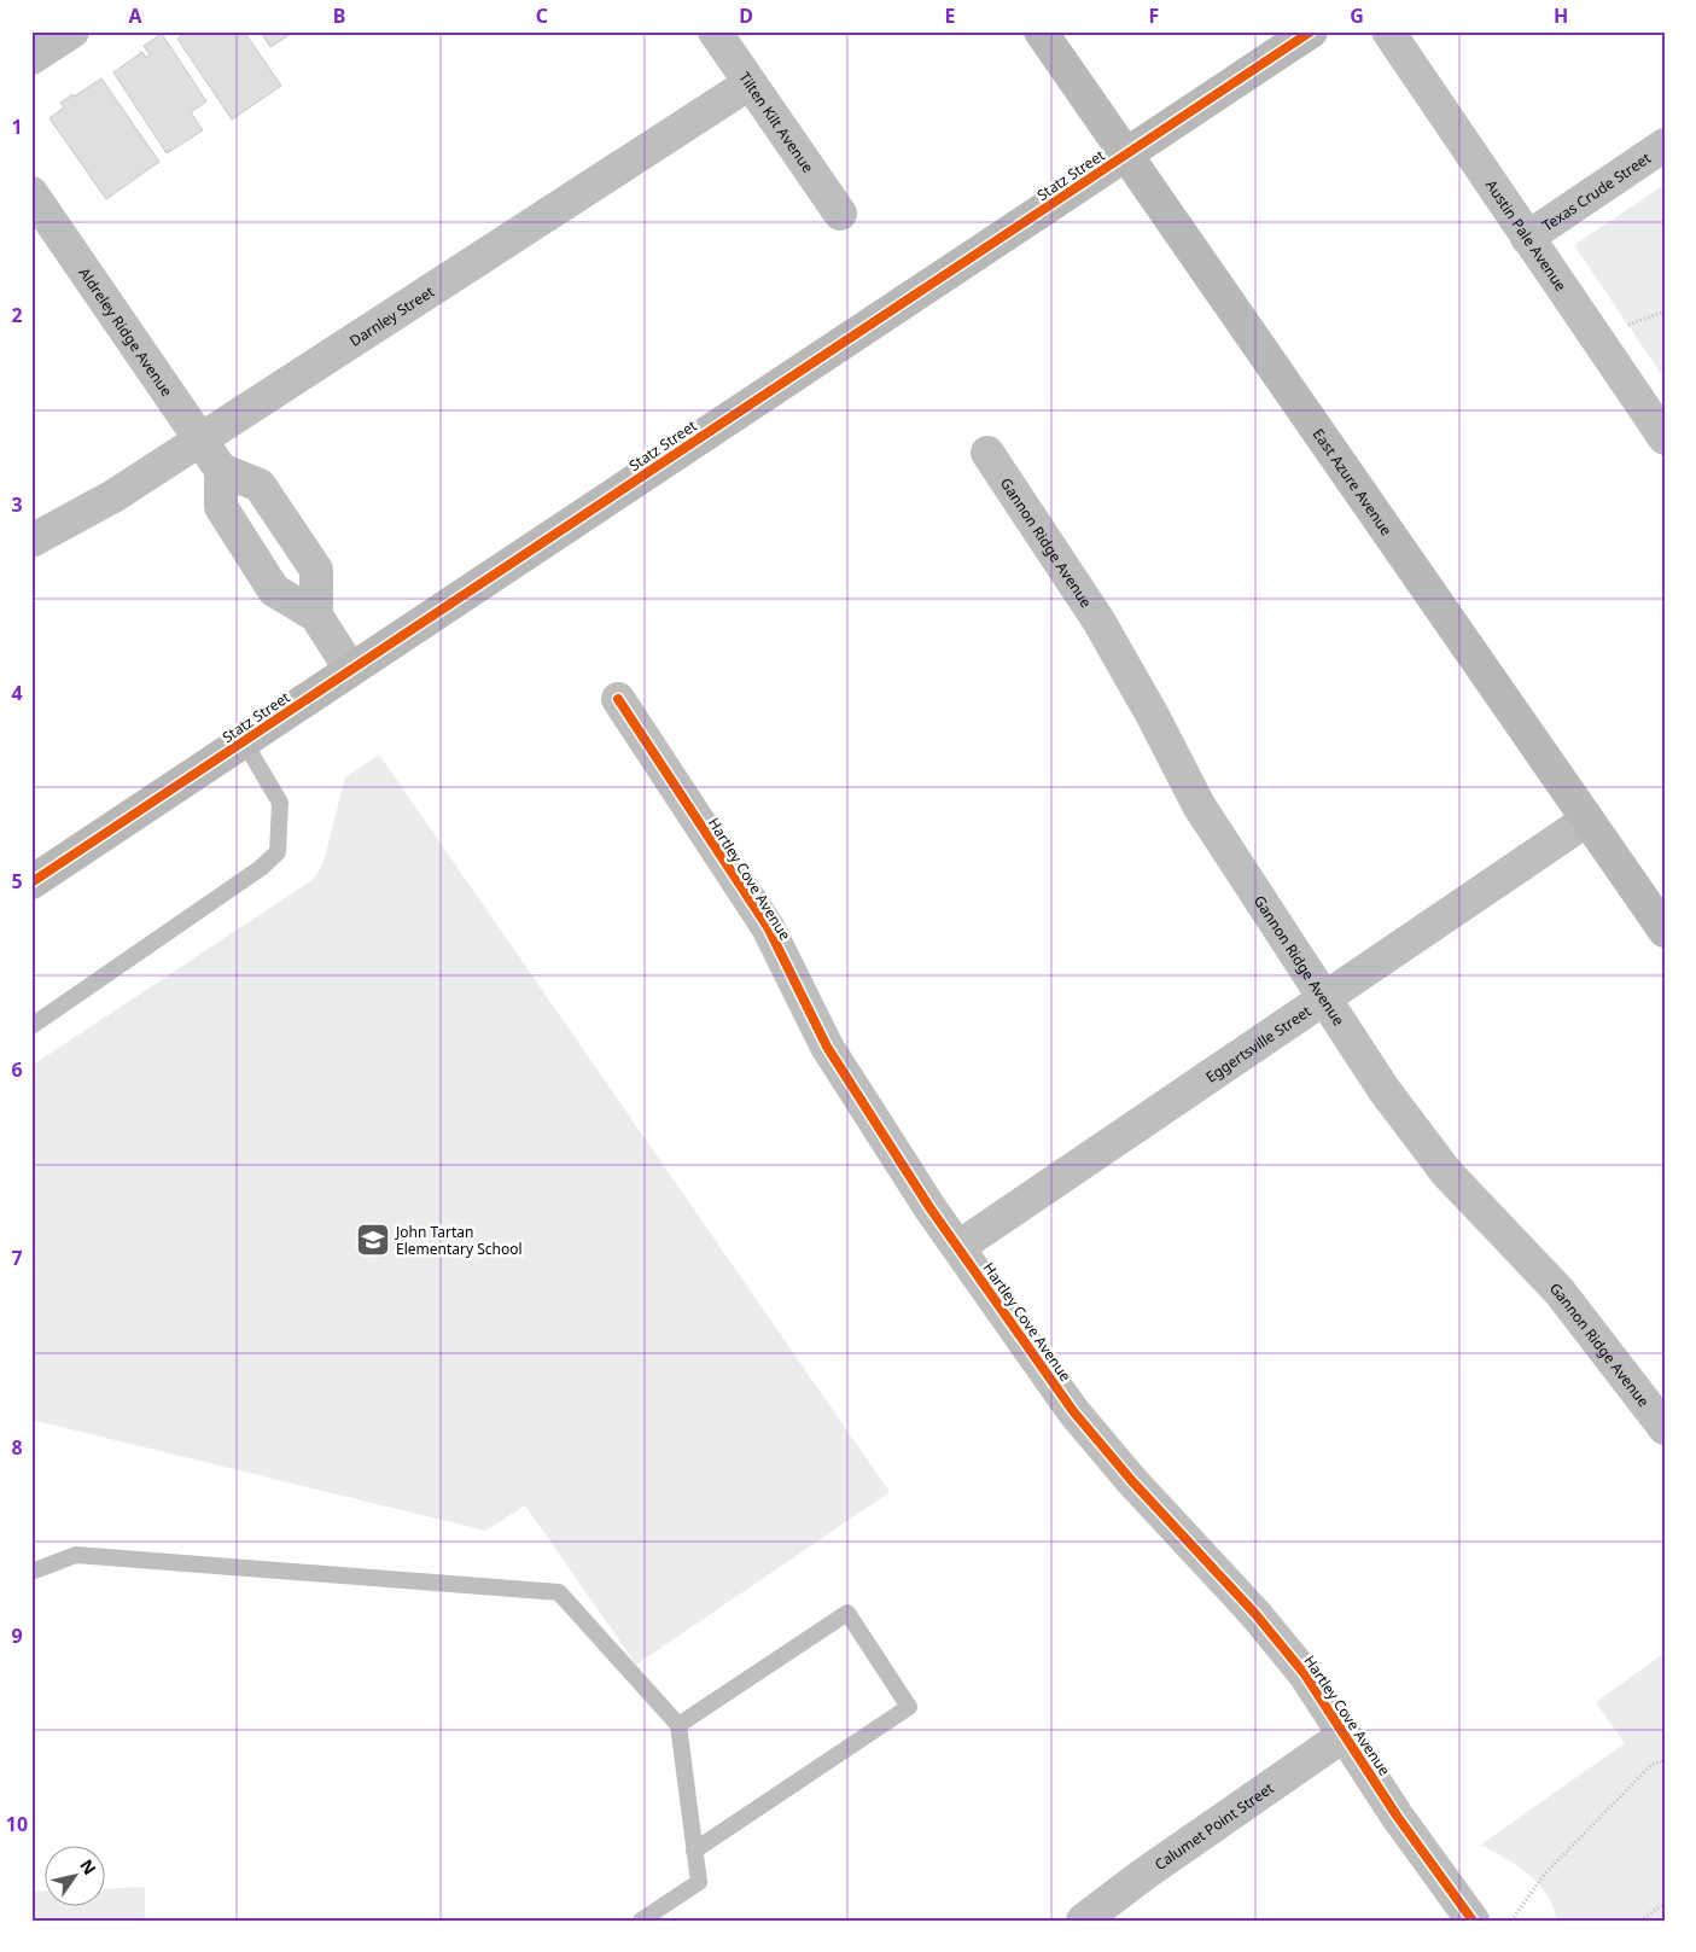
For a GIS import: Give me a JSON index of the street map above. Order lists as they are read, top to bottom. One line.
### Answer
{"streets":{"street":["Tilten Kilt Avenue","Statz Street","Texas Crude Street","Austin Pale Avenue","Darnley Street","Aldreley Ridge Avenue","East Azure Avenue","Gannon Ridge Avenue","Hartley Cove Avenue","Eggertsville Street","Calumet Point Street"]},"crossings":[["Tilten Kilt Avenue","Darnley Street"],["Statz Street","East Azure Avenue"],["Texas Crude Street","Austin Pale Avenue"],["Darnley Street","Aldreley Ridge Avenue"],["East Azure Avenue","Eggertsville Street"],["Gannon Ridge Avenue","Eggertsville Street"],["Hartley Cove Avenue","Eggertsville Street"],["Hartley Cove Avenue","Calumet Point Street"]],"places":{"school or university":["John Tartan Elementary School"]},"north":"top right","grid":{"columns":["A","B","C","D","E","F","G","H"],"rows":["1","2","3","4","5","6","7","8","9","10"]}}
